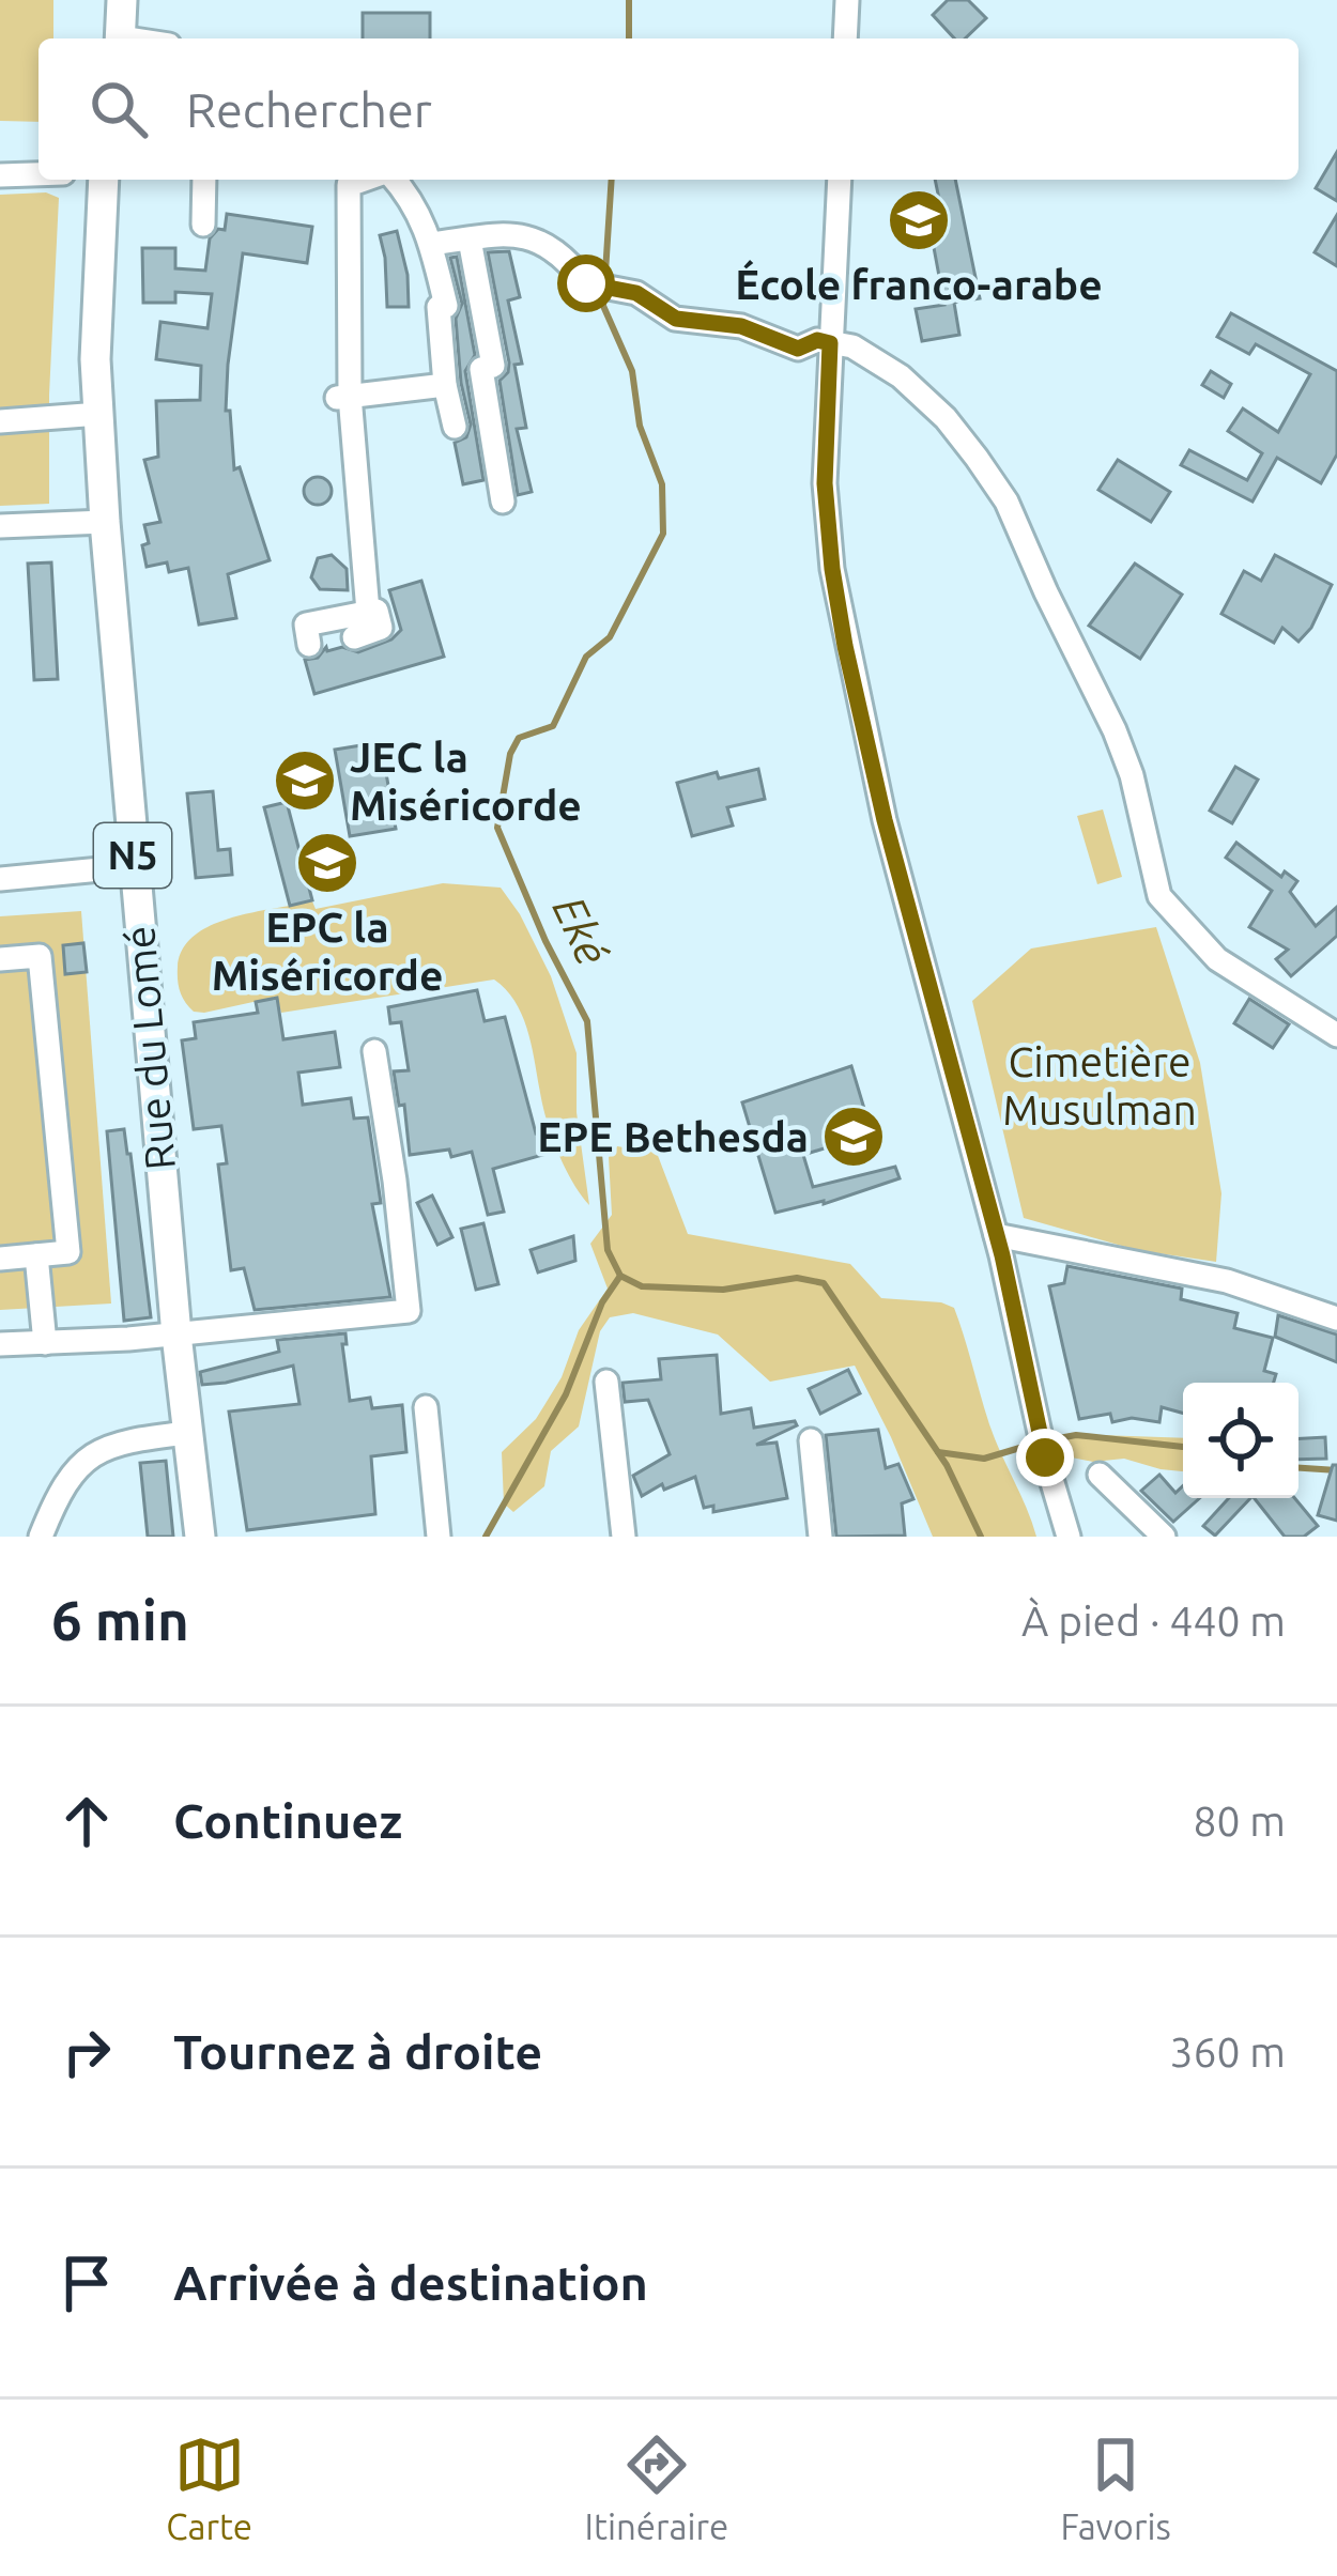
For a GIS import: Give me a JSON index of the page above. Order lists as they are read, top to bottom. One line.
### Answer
{"streets":{"main road":["N5","Rue du Lomé"]},"water":["Eké"],"parks":["Cimetière Musulman"],"places":{"school or university":["École franco-arabe","JEC la Miséricorde","EPC la Miséricorde","EPE Bethesda"]},"page":{"search":"Rechercher","heading":["6 min","À pied · 440 m"],"list":[["Continuez","80 m"],["Tournez à droite","360 m"],"Arrivée à destination"],"nav":["Carte","Itinéraire","Favoris"]}}
